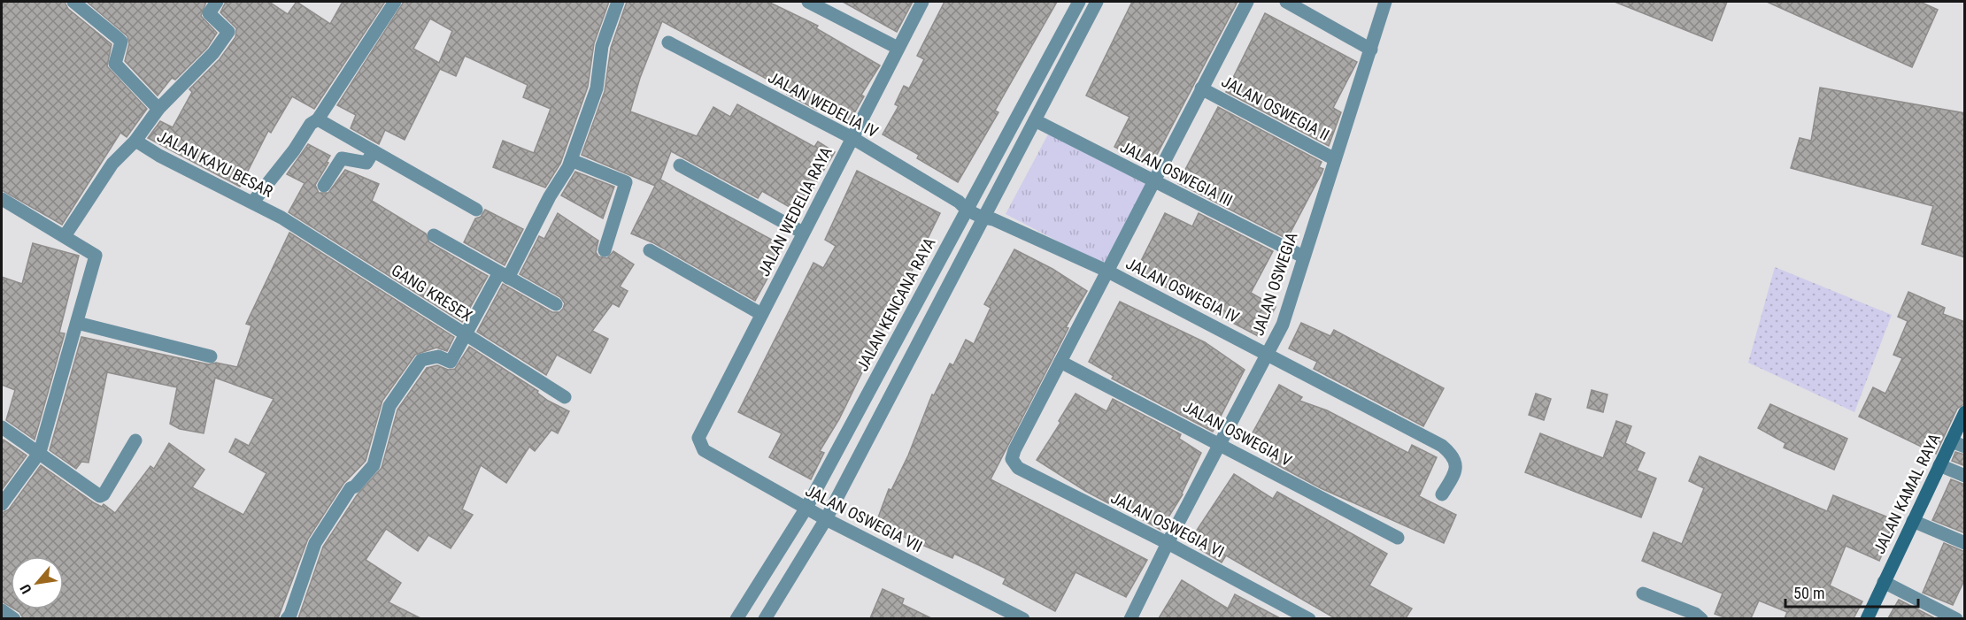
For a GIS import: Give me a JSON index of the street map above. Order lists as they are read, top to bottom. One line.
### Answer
{"streets":{"main road":["JALAN KAMAL RAYA"],"street":["JALAN WEDELIA IV","JALAN OSWEGIA II","JALAN KAYU BESAR","JALAN OSWEGIA III","JALAN WEDELIA RAYA","JALAN OSWEGIA","JALAN OSWEGIA IV","GANG KRESEX","JALAN KENCANA RAYA","JALAN OSWEGIA V","JALAN OSWEGIA VII","JALAN OSWEGIA VI"]},"crossings":[["JALAN WEDELIA IV","JALAN WEDELIA RAYA"],["JALAN WEDELIA IV","JALAN OSWEGIA IV"],["JALAN WEDELIA IV","JALAN KENCANA RAYA"],["JALAN OSWEGIA II","JALAN OSWEGIA"],["JALAN KAYU BESAR","GANG KRESEX"],["JALAN OSWEGIA III","JALAN OSWEGIA"],["JALAN WEDELIA RAYA","JALAN OSWEGIA VII"],["JALAN OSWEGIA","JALAN OSWEGIA IV"],["JALAN OSWEGIA","JALAN OSWEGIA V"],["JALAN OSWEGIA","JALAN OSWEGIA VI"],["JALAN OSWEGIA IV","JALAN KENCANA RAYA"],["JALAN KENCANA RAYA","JALAN OSWEGIA VII"],["JALAN OSWEGIA V","JALAN OSWEGIA VI"]],"scale_bar":"50 m","north":"bottom left"}
